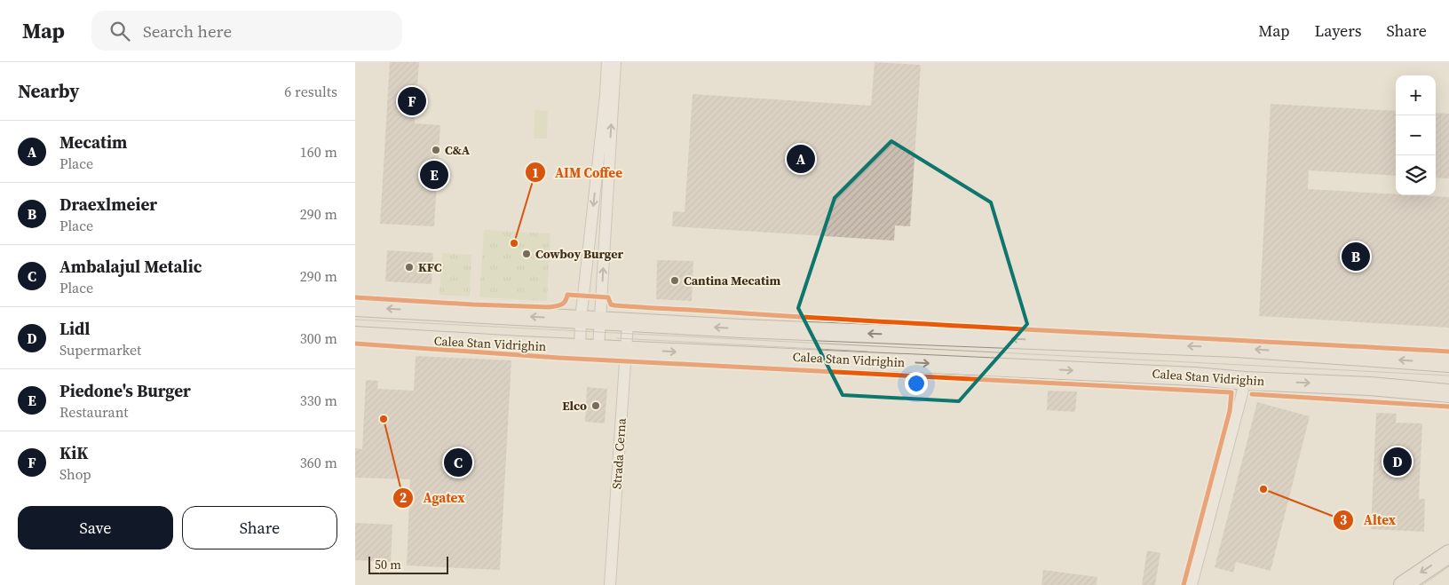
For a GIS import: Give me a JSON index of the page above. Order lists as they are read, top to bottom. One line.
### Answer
{"streets":{"main road":["Calea Stan Vidrighin"],"street":["Strada Cerna"]},"crossings":[["Calea Stan Vidrighin","Strada Cerna"]],"places":["C&A","AIM Coffee","Cowboy Burger","KFC","Cantina Mecatim","Elco","Agatex","Altex"],"scale_bar":"50 m","page":{"header":"Map","search":"Search here","nav":["Map","Layers","Share"],"heading":["Nearby","6 results"],"map_buttons":["+","−"],"pins":["F","A","E","B","D","C"],"list":[{"mark":"A","name":"Mecatim","note":"Place","value":"160 m"},{"mark":"B","name":"Draexlmeier","note":"Place","value":"290 m"},{"mark":"C","name":"Ambalajul Metalic","note":"Place","value":"290 m"},{"mark":"D","name":"Lidl","note":"Supermarket","value":"300 m"},{"mark":"E","name":"Piedone's Burger","note":"Restaurant","value":"330 m"},{"mark":"F","name":"KiK","note":"Shop","value":"360 m"}],"buttons":["Save","Share"],"scale":"50 m"}}
